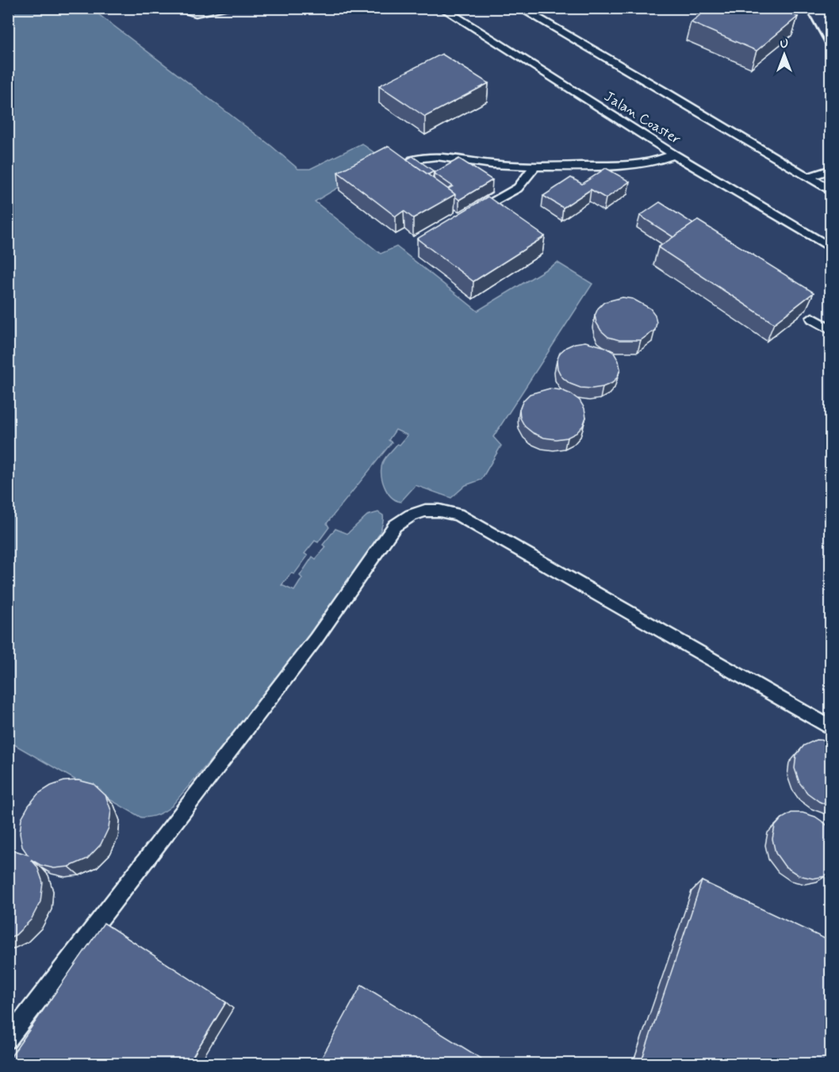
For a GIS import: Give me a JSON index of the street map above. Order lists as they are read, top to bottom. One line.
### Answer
{"streets":{"lane":["Jalan Coaster"]},"north":"top"}
